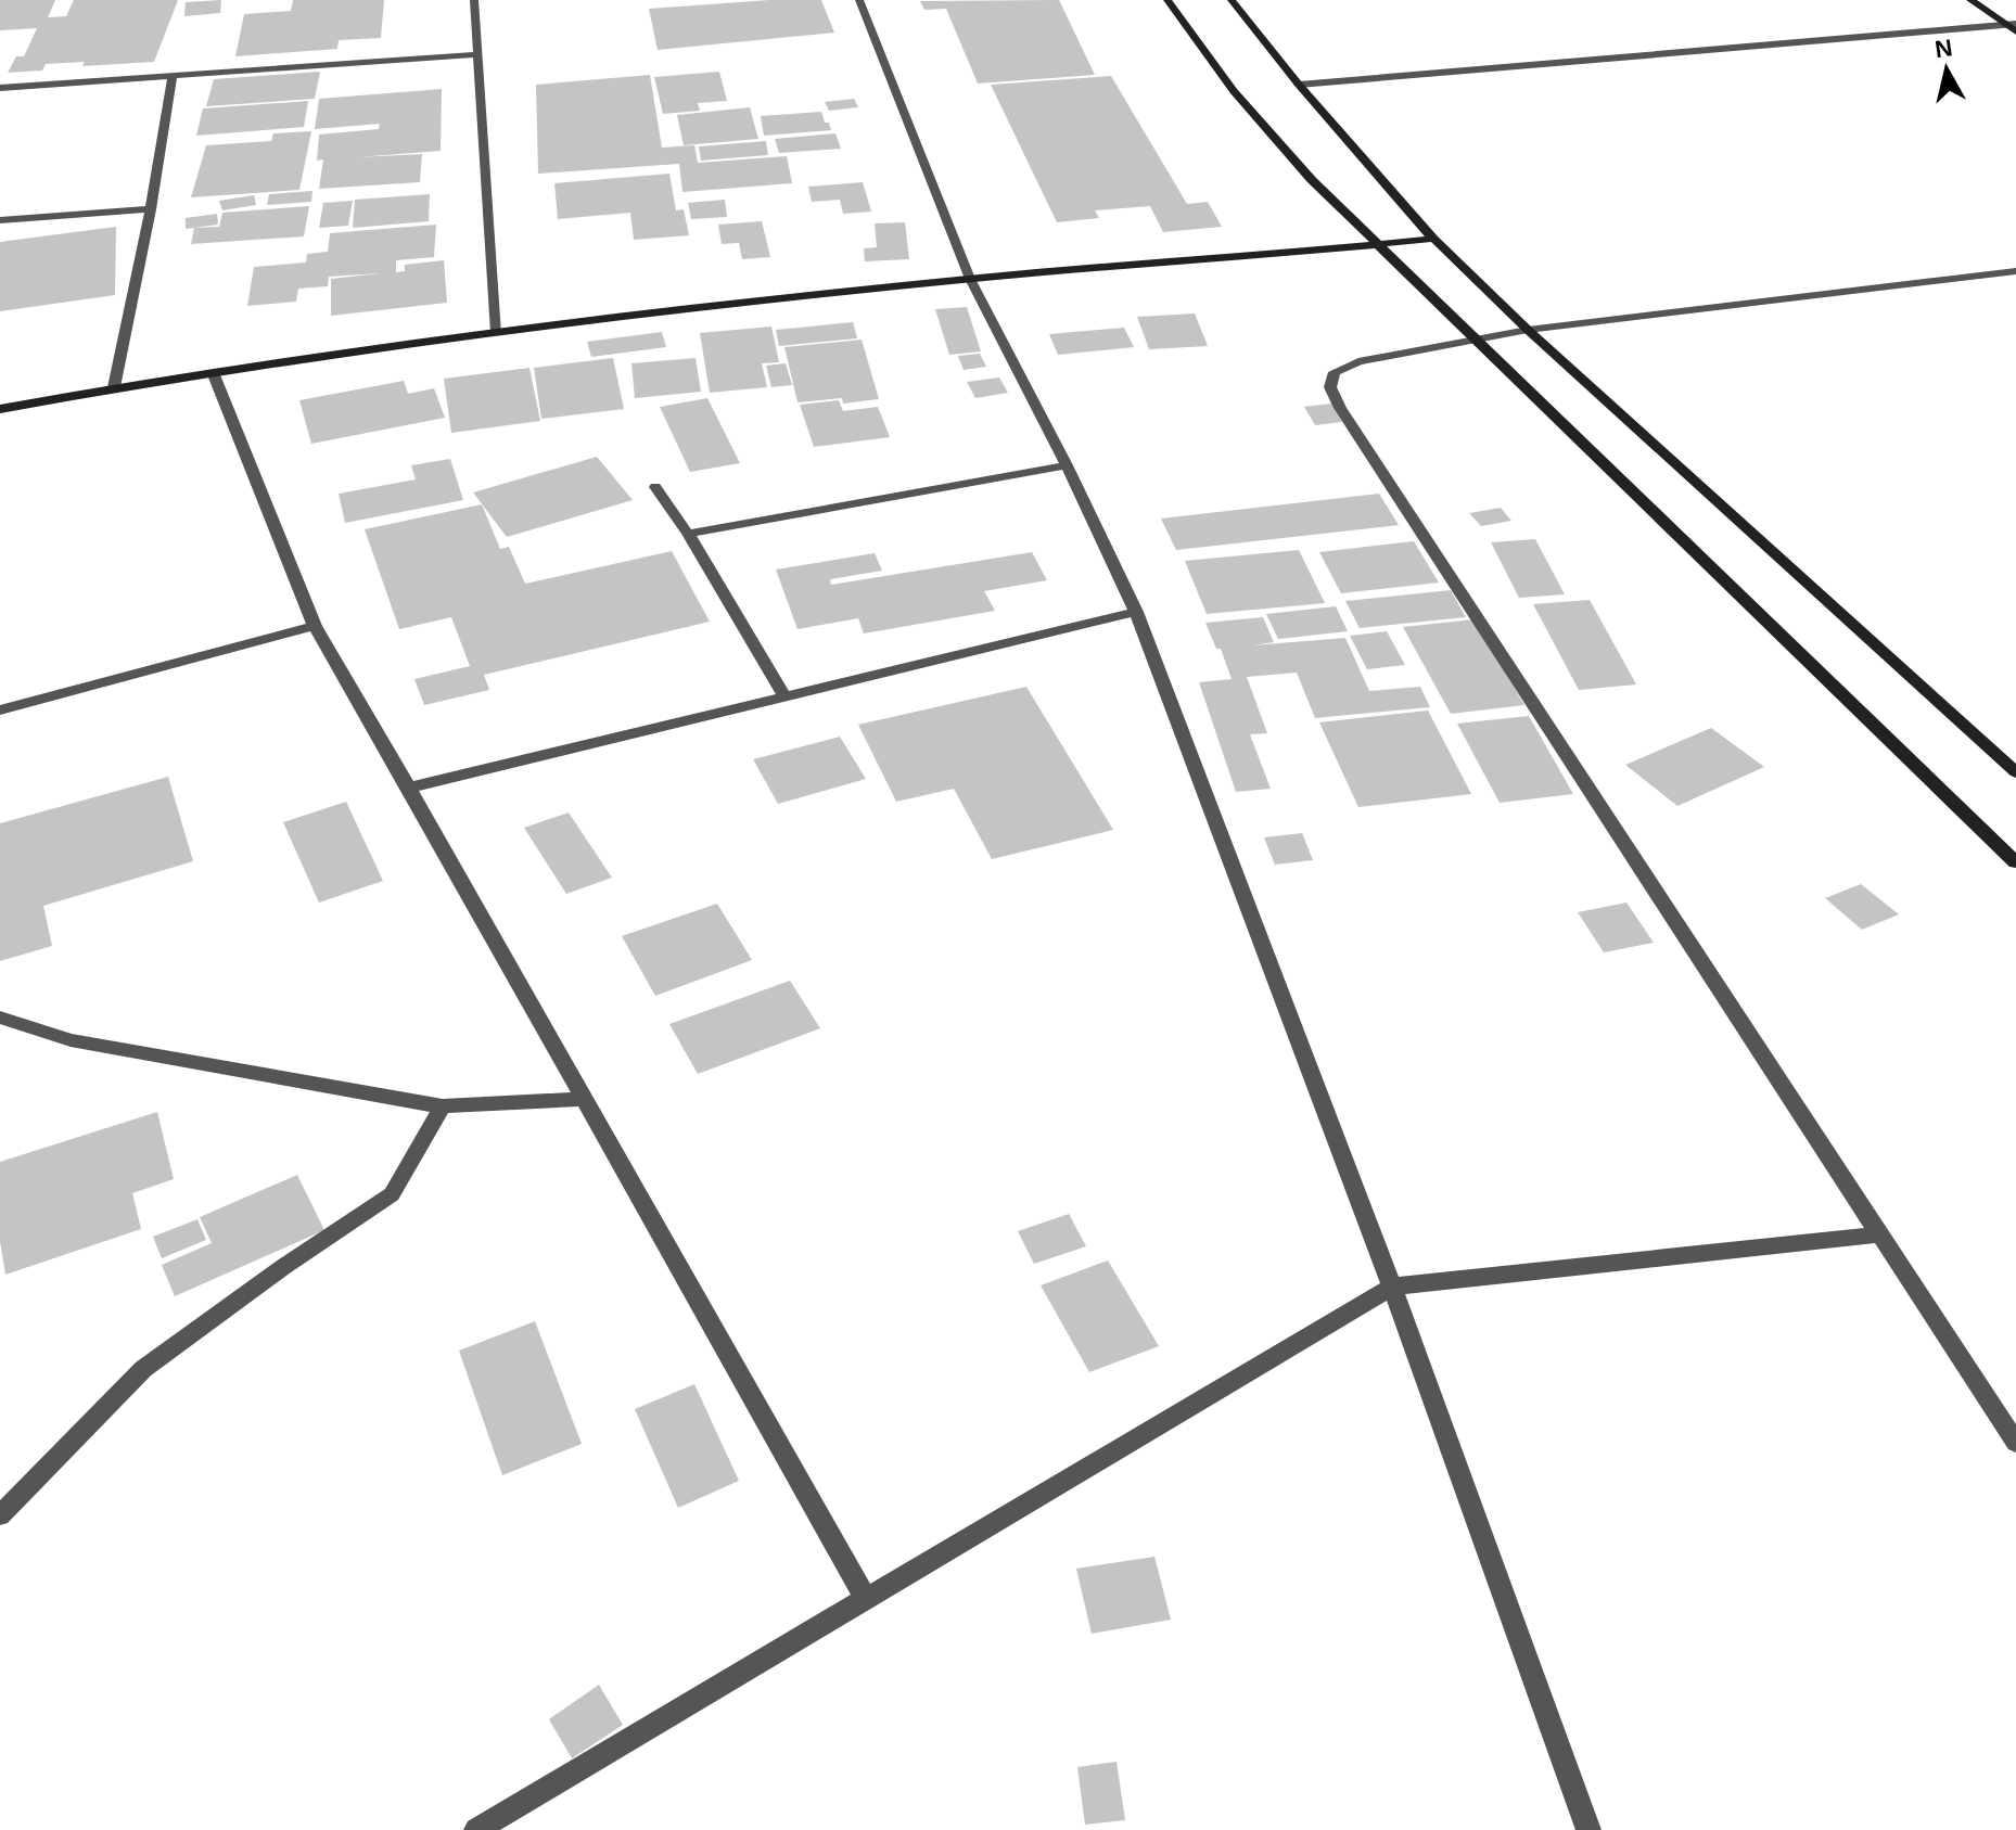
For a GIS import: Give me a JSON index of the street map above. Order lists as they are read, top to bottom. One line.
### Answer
{"north":"top"}
